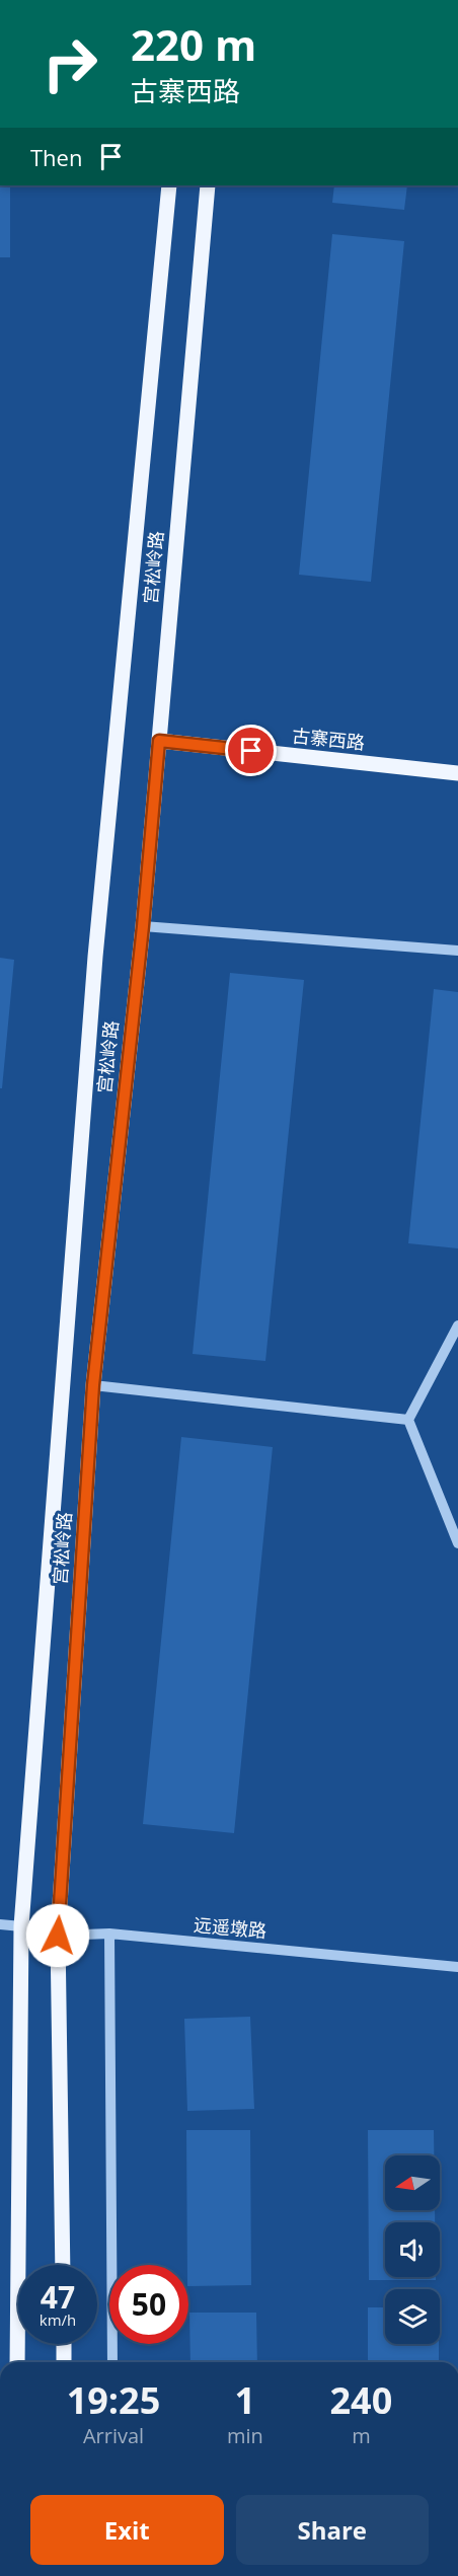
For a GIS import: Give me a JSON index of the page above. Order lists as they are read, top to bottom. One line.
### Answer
{"streets":{"main road":["宫松岭路","古寨西路"],"street":["远遥墩路"]},"crossings":[["宫松岭路","古寨西路"],["宫松岭路","远遥墩路"]],"north":"left","page":{"turn":["220 m","古寨西路"],"then":"Then","speed":"47 km/h","limit":"50","eta":["19:25","Arrival","1","min","240","m"],"buttons":["Exit","Share"]}}
